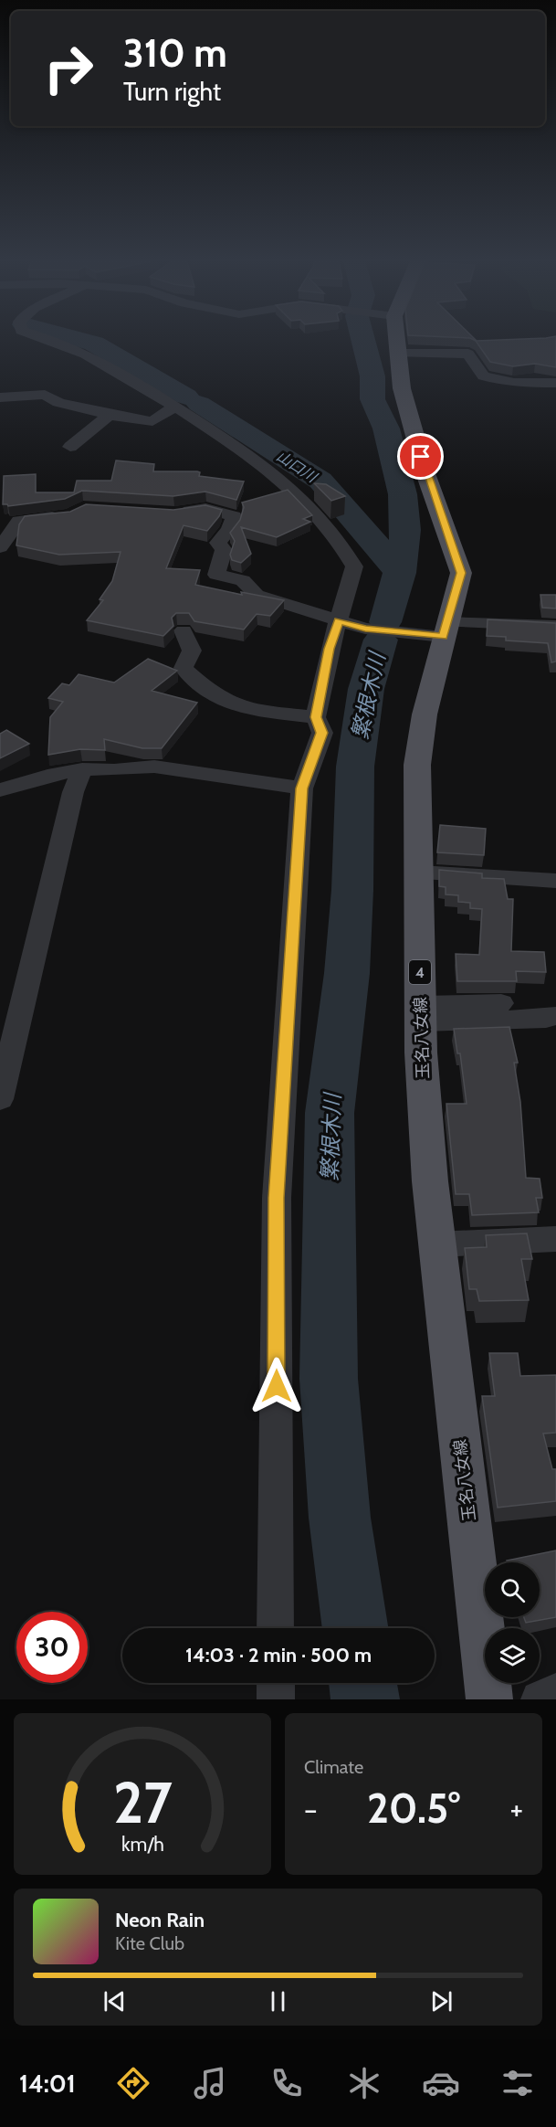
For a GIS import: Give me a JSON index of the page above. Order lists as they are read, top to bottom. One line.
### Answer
{"streets":{"main road":["4","玉名八女線"]},"water":["山口川","繁根木川"],"page":{"turn":["310 m","Turn right"],"limit":"30","trip":"14:03 · 2 min · 500 m","tile":"Climate","heat":["−","20.5°","+"],"song":["Neon Rain","Kite Club"],"tabs":"14:01","gauge":["27","km/h"]}}
